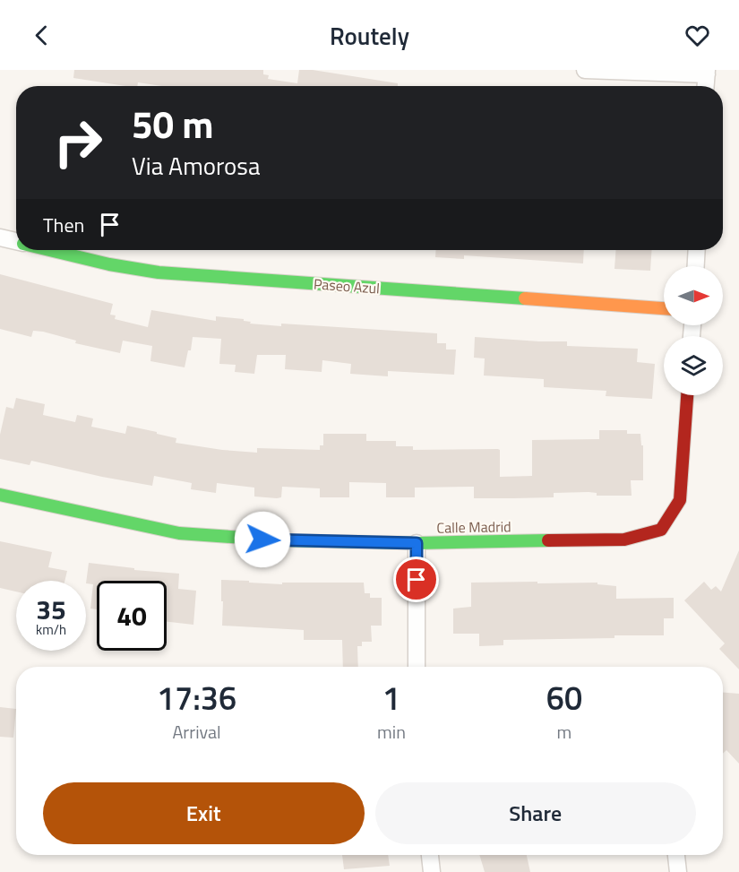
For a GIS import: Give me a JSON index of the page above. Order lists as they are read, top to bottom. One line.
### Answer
{"streets":{"street":["Paseo Azul","Calle Madrid"]},"north":"right","page":{"header":"Routely","turn":["50 m","Via Amorosa"],"then":"Then","speed":"35 km/h","limit":"40","eta":["17:36","Arrival","1","min","60","m"],"buttons":["Exit","Share"]}}
